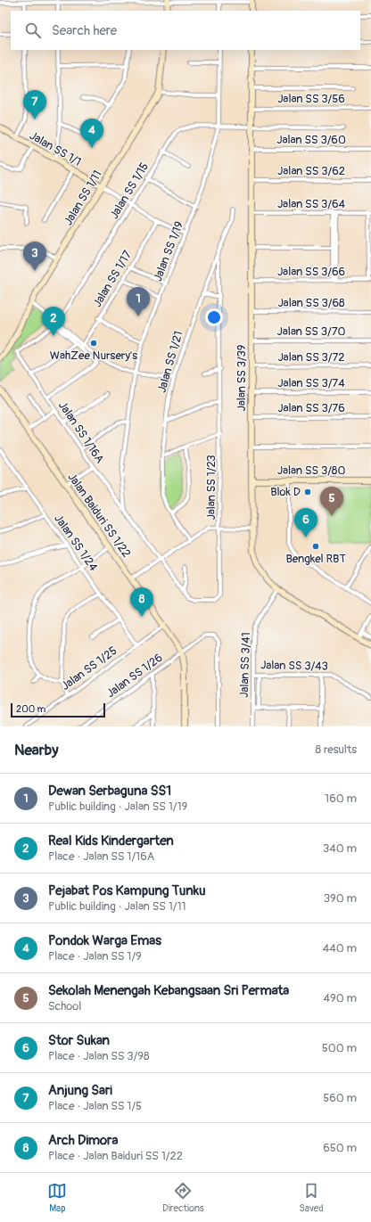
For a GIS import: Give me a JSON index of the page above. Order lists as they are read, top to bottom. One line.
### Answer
{"streets":{"street":["Jalan SS 3/56","Jalan SS 3/60","Jalan SS 1/1","Jalan SS 3/62","Jalan SS 1/15","Jalan SS 1/11","Jalan SS 3/64","Jalan SS 1/19","Jalan SS 3/66","Jalan SS 1/17","Jalan SS 3/68","Jalan SS 3/70","Jalan SS 3/72","Jalan SS 1/21","Jalan SS 3/39","Jalan SS 3/74","Jalan SS 3/76","Jalan SS 1/16A","Jalan SS 3/80","Jalan SS 1/23","Jalan Baiduri SS 1/22","Jalan SS 1/24","Jalan SS 3/41","Jalan SS 3/43","Jalan SS 1/25","Jalan SS 1/26"]},"crossings":[["Jalan SS 3/56","Jalan SS 3/39"],["Jalan SS 3/60","Jalan SS 3/39"],["Jalan SS 1/1","Jalan SS 1/11"],["Jalan SS 3/62","Jalan SS 3/39"],["Jalan SS 1/15","Jalan SS 1/19"],["Jalan SS 1/15","Jalan SS 3/39"],["Jalan SS 1/15","Jalan SS 1/16A"],["Jalan SS 3/64","Jalan SS 3/39"],["Jalan SS 1/19","Jalan SS 1/16A"],["Jalan SS 3/66","Jalan SS 3/39"],["Jalan SS 3/68","Jalan SS 3/39"],["Jalan SS 3/70","Jalan SS 3/39"],["Jalan SS 3/72","Jalan SS 3/39"],["Jalan SS 1/21","Jalan SS 1/23"],["Jalan SS 3/39","Jalan SS 3/74"],["Jalan SS 3/39","Jalan SS 3/76"],["Jalan SS 3/39","Jalan SS 3/80"],["Jalan SS 3/39","Jalan SS 3/41"],["Jalan SS 1/16A","Jalan SS 1/23"],["Jalan Baiduri SS 1/22","Jalan SS 1/25"],["Jalan Baiduri SS 1/22","Jalan SS 1/26"],["Jalan SS 1/24","Jalan SS 1/25"],["Jalan SS 3/41","Jalan SS 3/43"]],"places":["WahZee Nursery's","Blok D","Bengkel RBT"],"scale_bar":"200 m","page":{"search":"Search here","pins":["7","4","3","1","2","5","6","8"],"scale":"200 m","heading":["Nearby","8 results"],"list":[{"mark":"1","name":"Dewan Serbaguna SS1","note":"Public building · Jalan SS 1/19","value":"160 m"},{"mark":"2","name":"Real Kids Kindergarten","note":"Place · Jalan SS 1/16A","value":"340 m"},{"mark":"3","name":"Pejabat Pos Kampung Tunku","note":"Public building · Jalan SS 1/11","value":"390 m"},{"mark":"4","name":"Pondok Warga Emas","note":"Place · Jalan SS 1/9","value":"440 m"},{"mark":"5","name":"Sekolah Menengah Kebangsaan Sri Permata","note":"School","value":"490 m"},{"mark":"6","name":"Stor Sukan","note":"Place · Jalan SS 3/98","value":"500 m"},{"mark":"7","name":"Anjung Sari","note":"Place · Jalan SS 1/5","value":"560 m"},{"mark":"8","name":"Arch Dimora","note":"Place · Jalan Baiduri SS 1/22","value":"650 m"}],"nav":["Map","Directions","Saved"]}}
